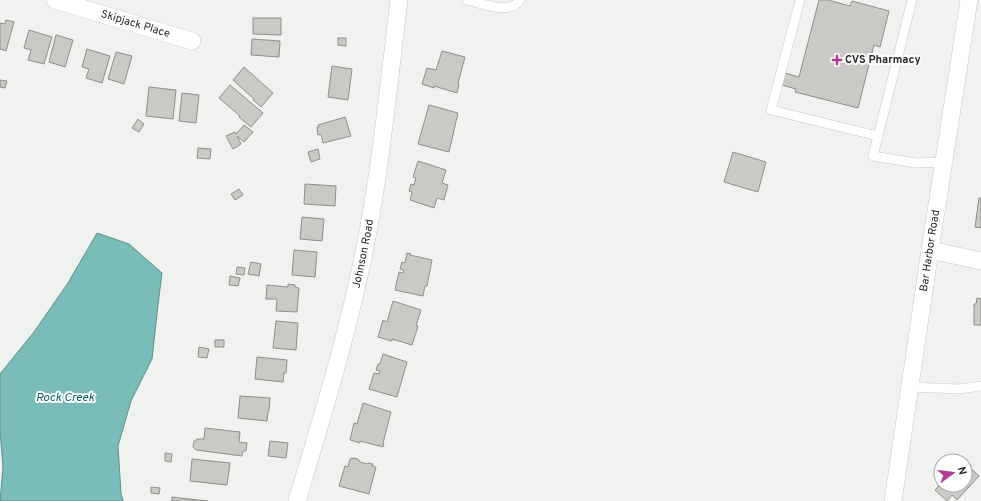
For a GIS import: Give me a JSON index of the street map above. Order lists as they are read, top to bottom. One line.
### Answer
{"streets":{"street":["Skipjack Place","Bar Harbor Road","Johnson Road"]},"water":["Rock Creek"],"places":{"health":["CVS Pharmacy"]},"north":"right"}
